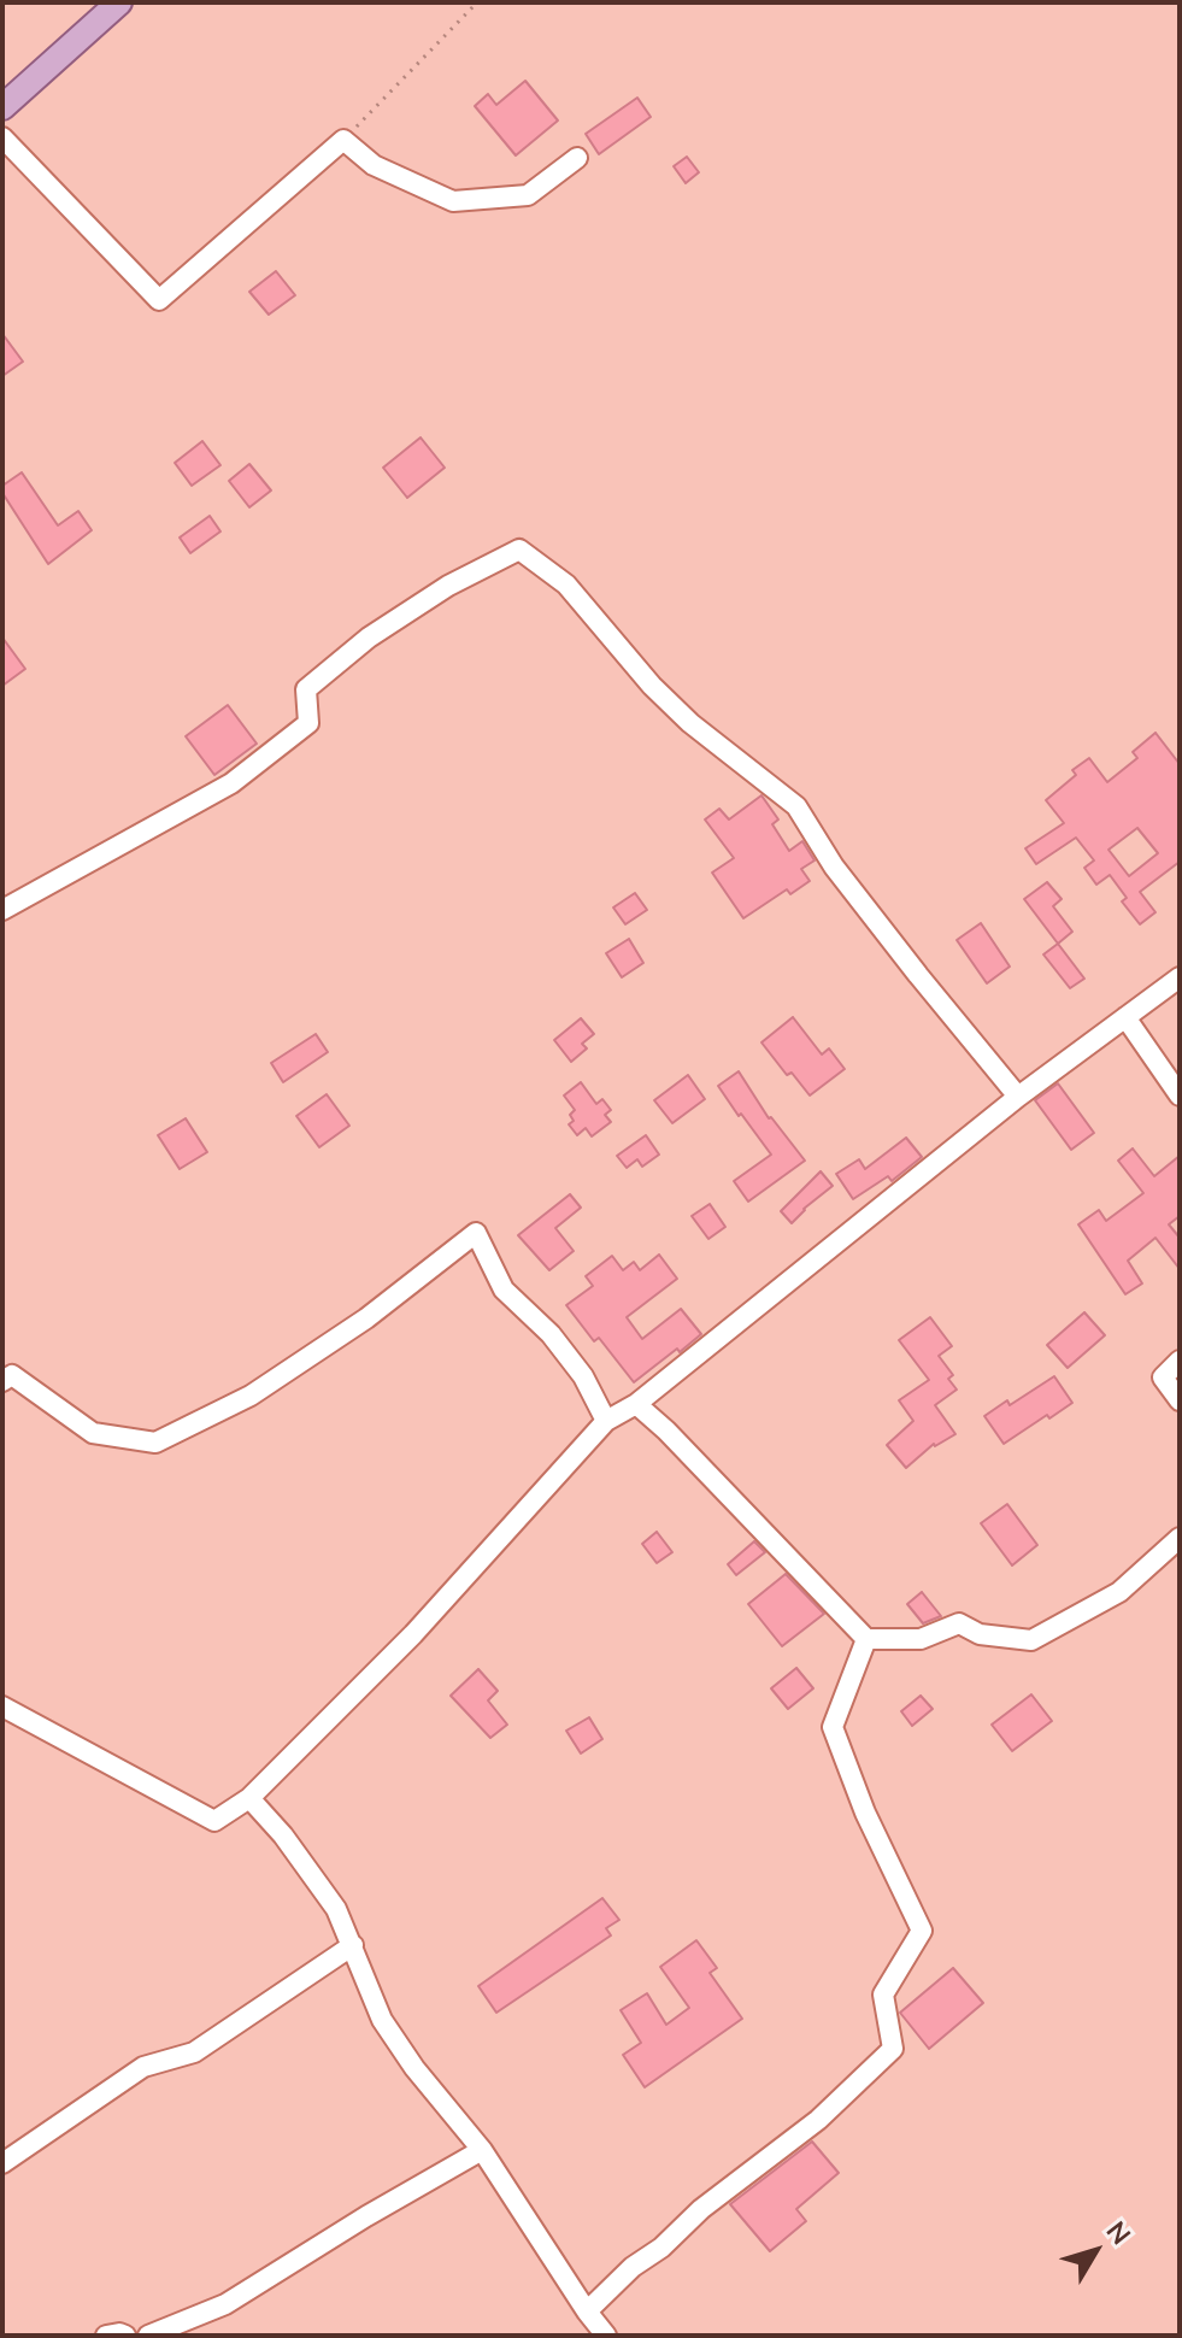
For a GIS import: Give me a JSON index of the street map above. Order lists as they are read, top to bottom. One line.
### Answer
{"north":"top right"}
